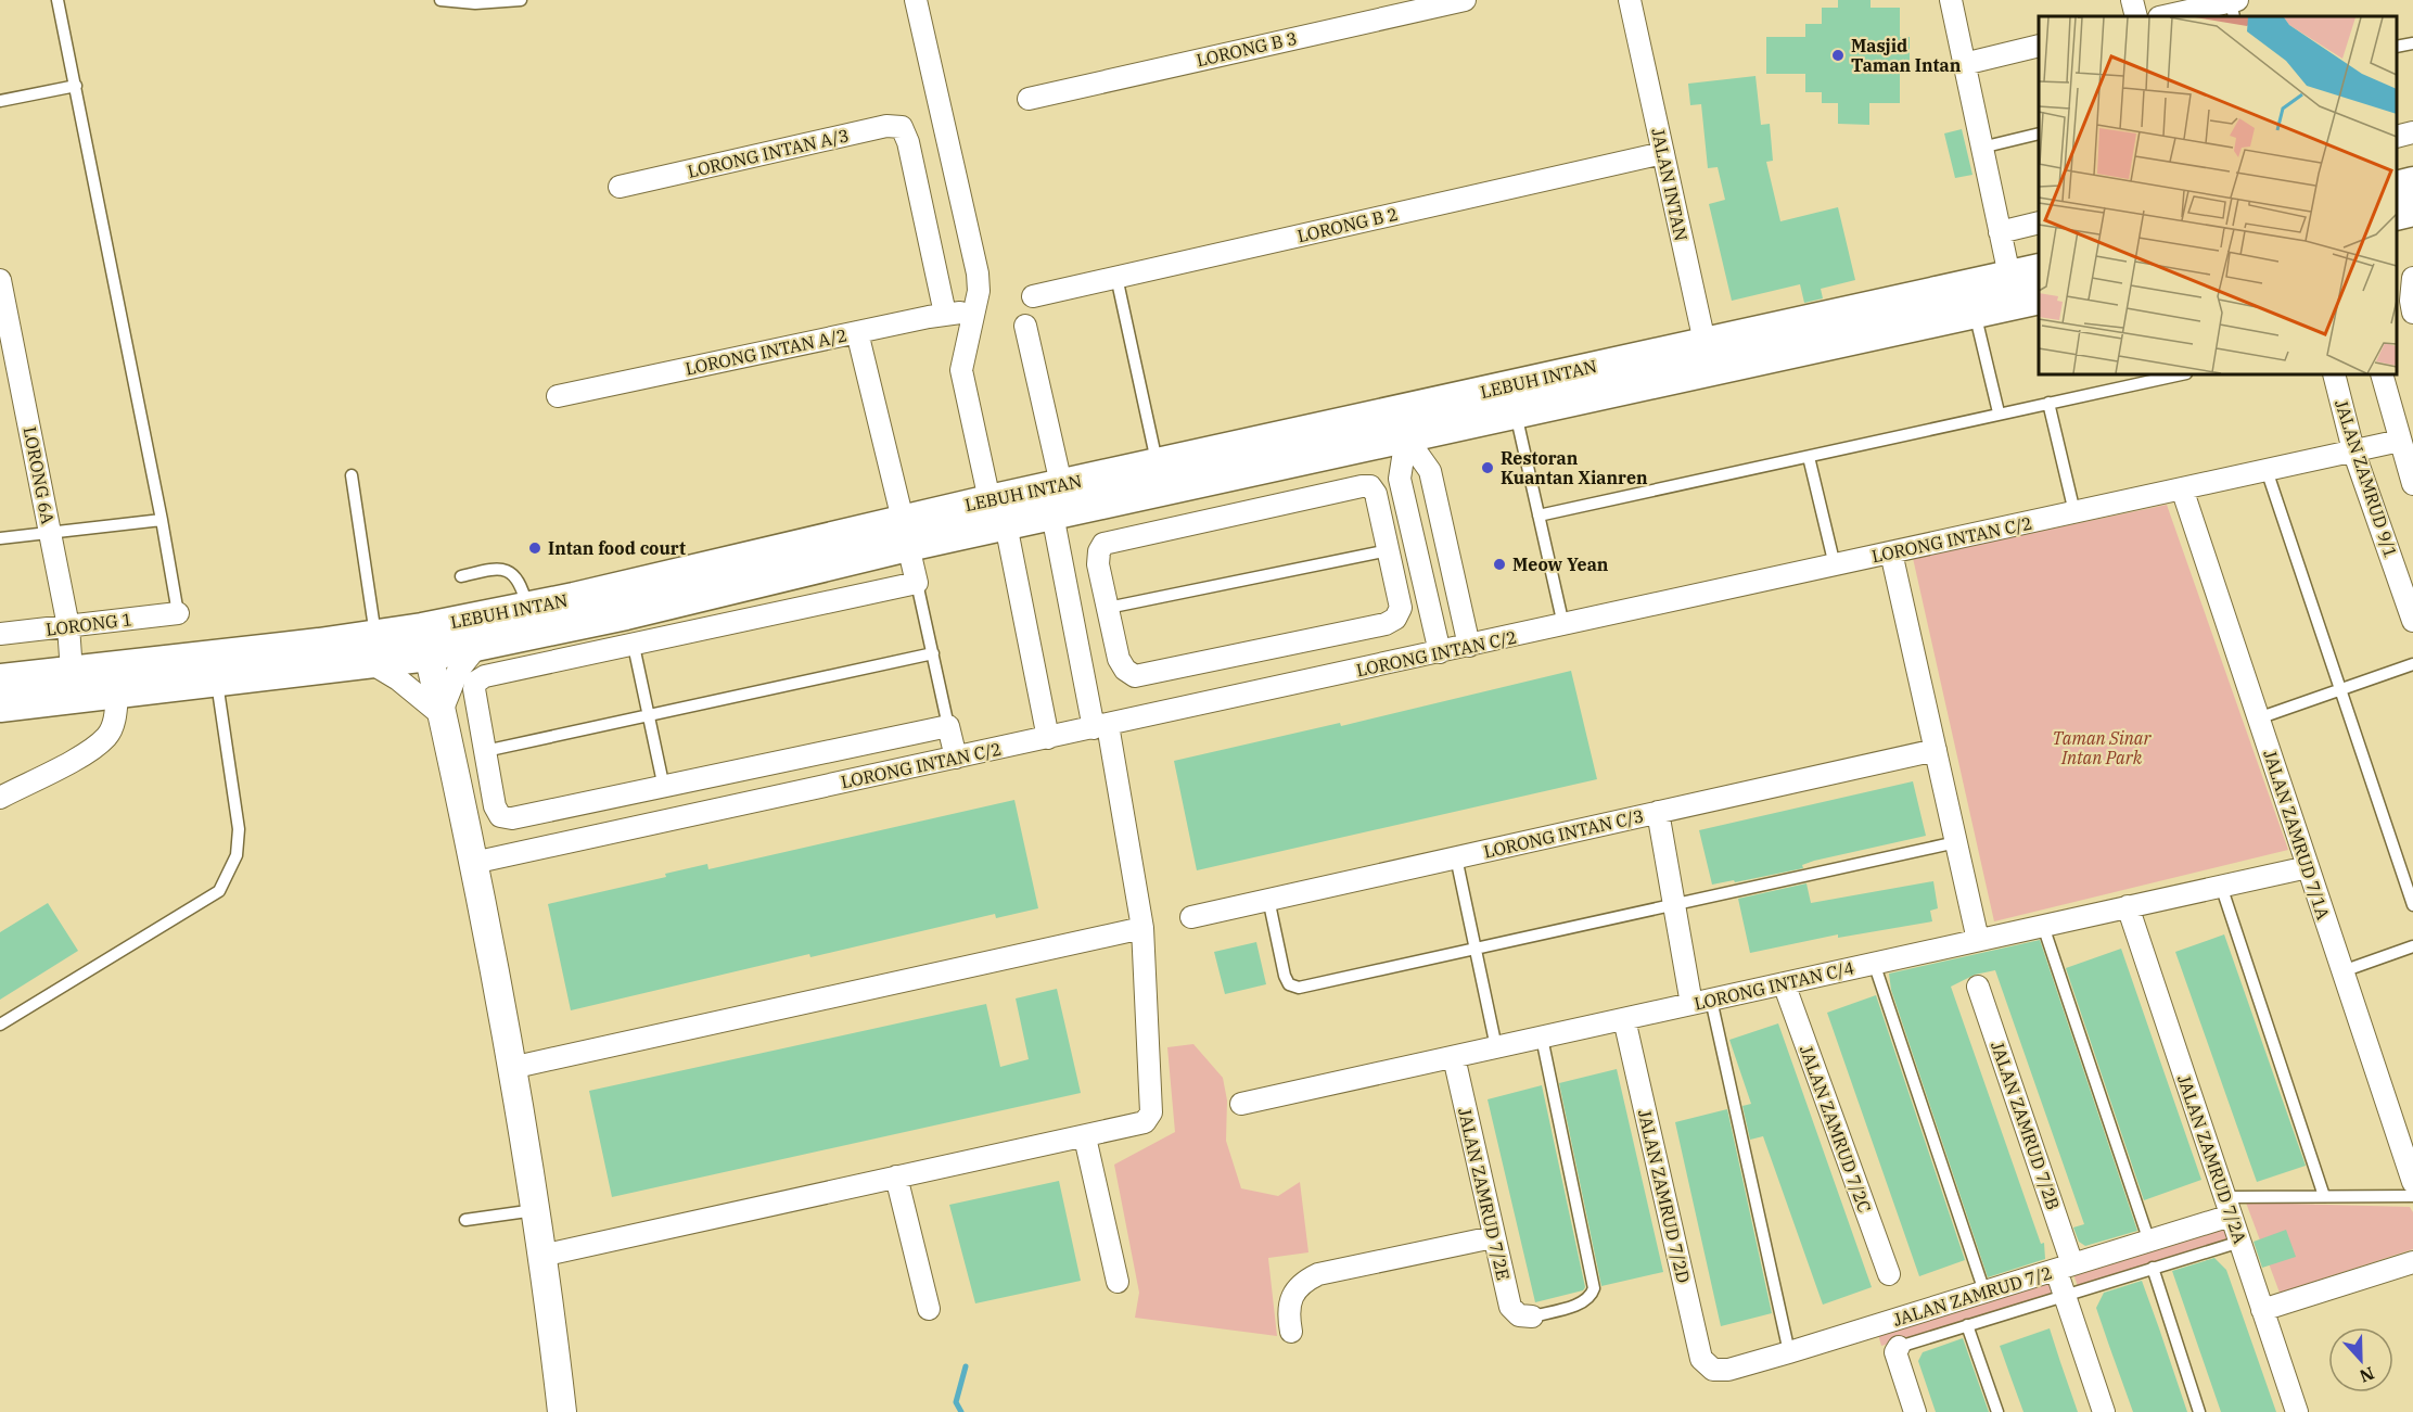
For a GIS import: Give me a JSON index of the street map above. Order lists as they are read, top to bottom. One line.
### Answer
{"streets":{"main road":["LEBUH INTAN"],"street":["LORONG B 3","LORONG INTAN A/3","JALAN INTAN","LORONG B 2","LORONG INTAN A/2","LORONG 6A","JALAN ZAMRUD 9/1","LORONG INTAN C/2","LORONG 1","LORONG INTAN C/3","JALAN ZAMRUD 7/1A","LORONG INTAN C/4","JALAN ZAMRUD 7/2B","JALAN ZAMRUD 7/2C","JALAN ZAMRUD 7/2A","JALAN ZAMRUD 7/2E","JALAN ZAMRUD 7/2D","JALAN ZAMRUD 7/2"]},"crossings":[["LORONG INTAN A/3","LORONG INTAN A/2"],["JALAN INTAN","LORONG B 2"],["JALAN INTAN","LEBUH INTAN"],["LEBUH INTAN","LORONG 6A"],["LORONG 6A","LORONG 1"],["JALAN ZAMRUD 9/1","LORONG INTAN C/2"],["LORONG INTAN C/2","JALAN ZAMRUD 7/1A"],["JALAN ZAMRUD 7/1A","LORONG INTAN C/4"],["LORONG INTAN C/4","JALAN ZAMRUD 7/2C"],["LORONG INTAN C/4","JALAN ZAMRUD 7/2A"],["LORONG INTAN C/4","JALAN ZAMRUD 7/2E"],["LORONG INTAN C/4","JALAN ZAMRUD 7/2D"],["JALAN ZAMRUD 7/2B","JALAN ZAMRUD 7/2"],["JALAN ZAMRUD 7/2A","JALAN ZAMRUD 7/2"],["JALAN ZAMRUD 7/2D","JALAN ZAMRUD 7/2"]],"parks":["Taman Sinar Intan Park"],"places":["Masjid Taman Intan","Restoran Kuantan Xianren","Intan food court","Meow Yean"],"north":"bottom"}
